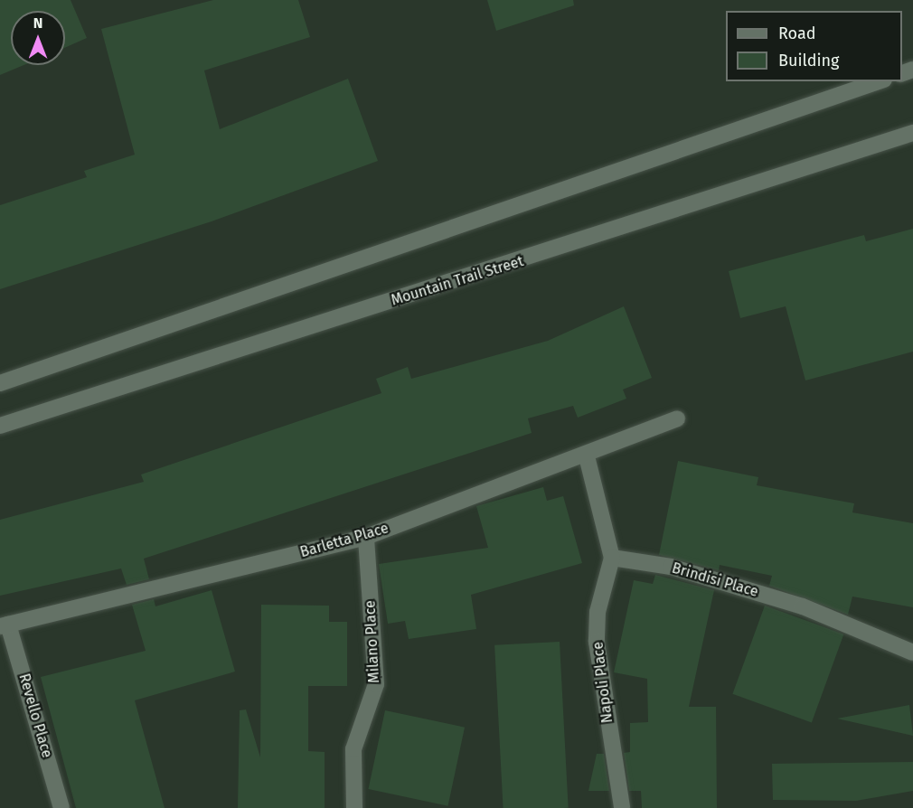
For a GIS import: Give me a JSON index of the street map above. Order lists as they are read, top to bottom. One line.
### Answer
{"streets":{"street":["Mountain Trail Street","Barletta Place","Brindisi Place","Milano Place","Napoli Place","Revello Place"]},"crossings":[["Barletta Place","Milano Place"],["Barletta Place","Revello Place"],["Brindisi Place","Napoli Place"]],"legend":["Road","Building"],"north":"top"}
